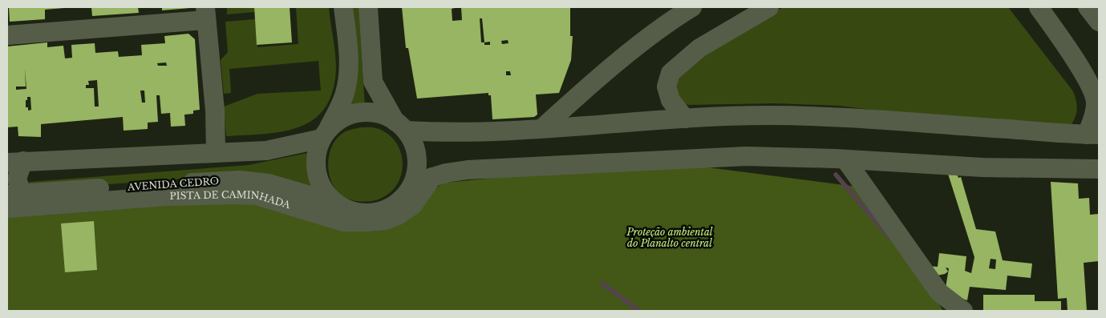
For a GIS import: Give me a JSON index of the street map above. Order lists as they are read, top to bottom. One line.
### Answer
{"streets":{"street":["AVENIDA CEDRO","PISTA DE CAMINHADA"]},"parks":["Proteção ambiental do Planalto central"]}
